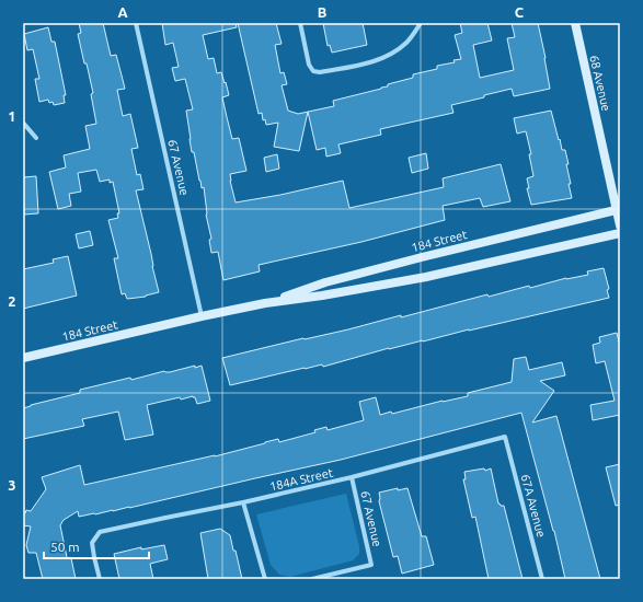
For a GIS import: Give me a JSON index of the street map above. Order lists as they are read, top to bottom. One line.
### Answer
{"streets":{"main road":["68 Avenue","184 Street"],"street":["67 Avenue","184A Street","67A Avenue"]},"crossings":[["68 Avenue","184 Street"],["67 Avenue","184 Street"],["67 Avenue","184A Street"],["184A Street","67A Avenue"]],"scale_bar":"50 m","grid":{"columns":["A","B","C"],"rows":["1","2","3"]}}
